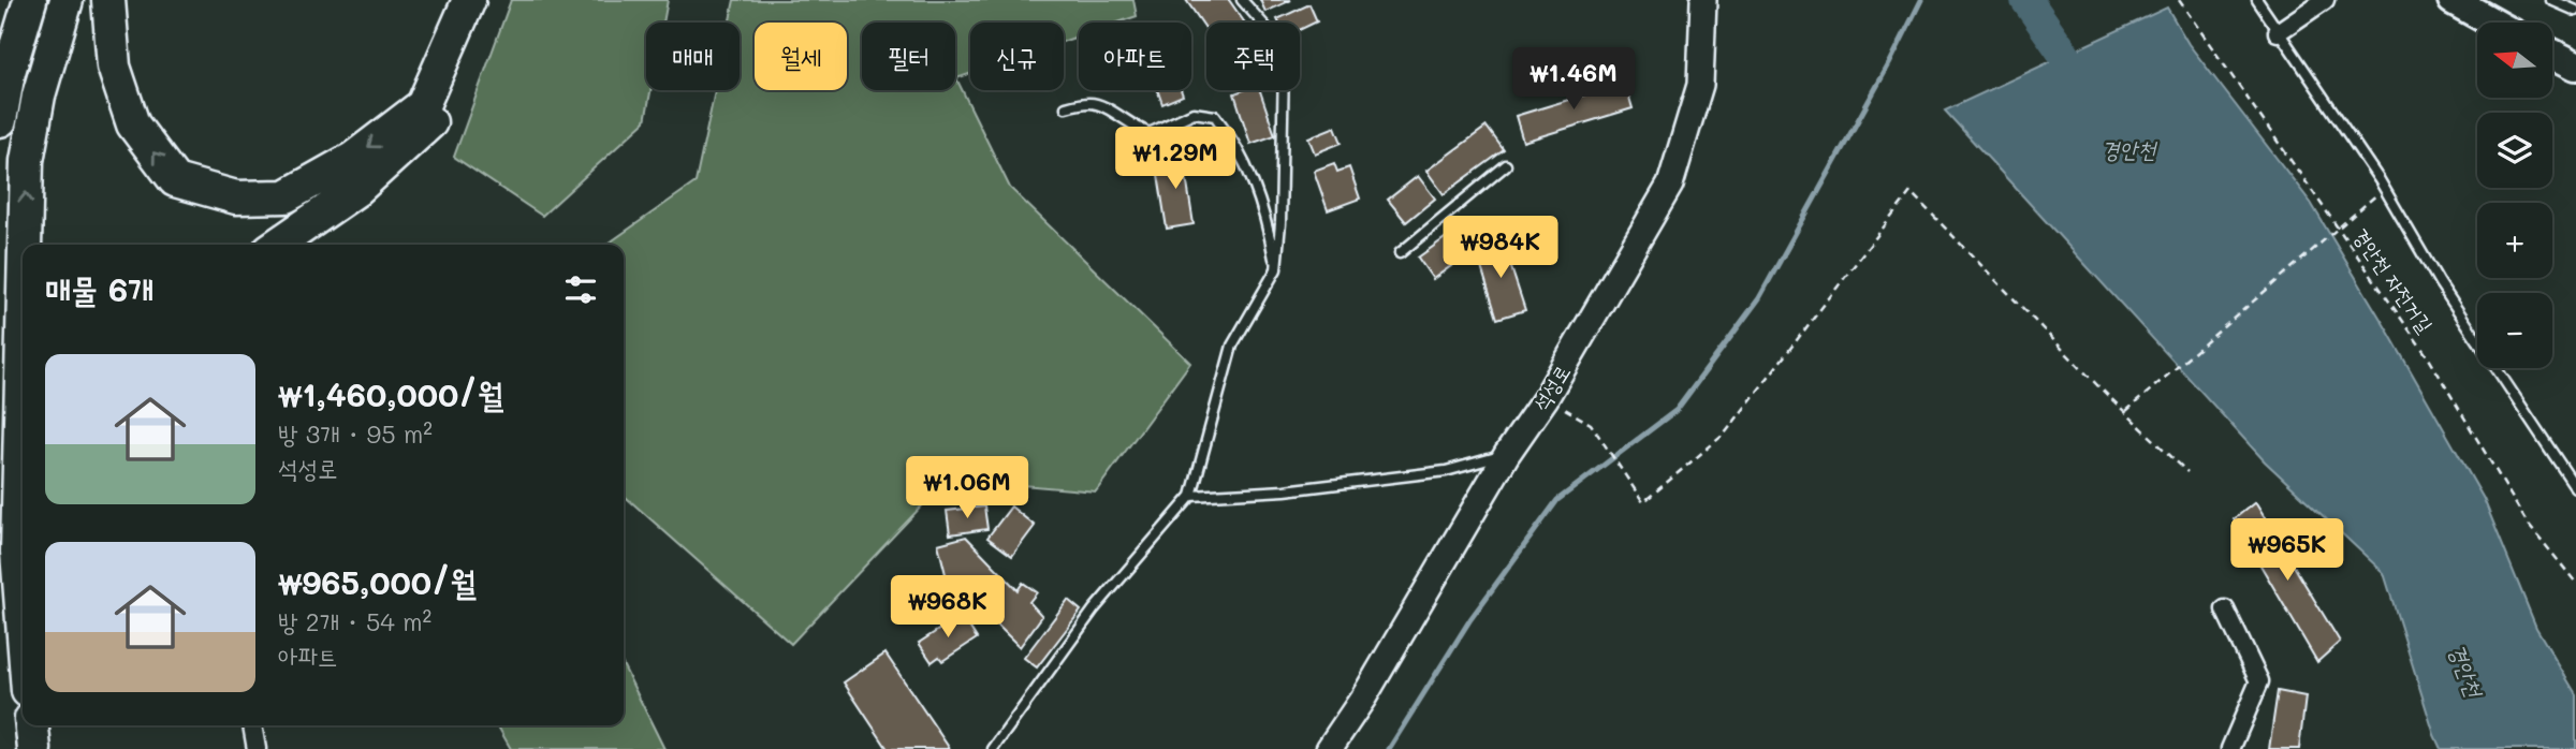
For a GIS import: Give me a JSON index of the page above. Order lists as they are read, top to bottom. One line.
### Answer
{"streets":{"street":["석성로"],"path":["경안천 자전거길"]},"water":["경안천"],"north":"left","page":{"map_buttons":["+","−"],"chip":["매매","월세","필터","신규","아파트","주택"],"price":["₩1.46M","₩1.29M","₩984K","₩1.06M","₩965K","₩968K"],"heading":"매물 6개","list":[{"name":"₩1,460,000/월","note":"방 3개 · 95 m² · 석성로"},{"name":"₩965,000/월","note":"방 2개 · 54 m² · 아파트"}]}}
